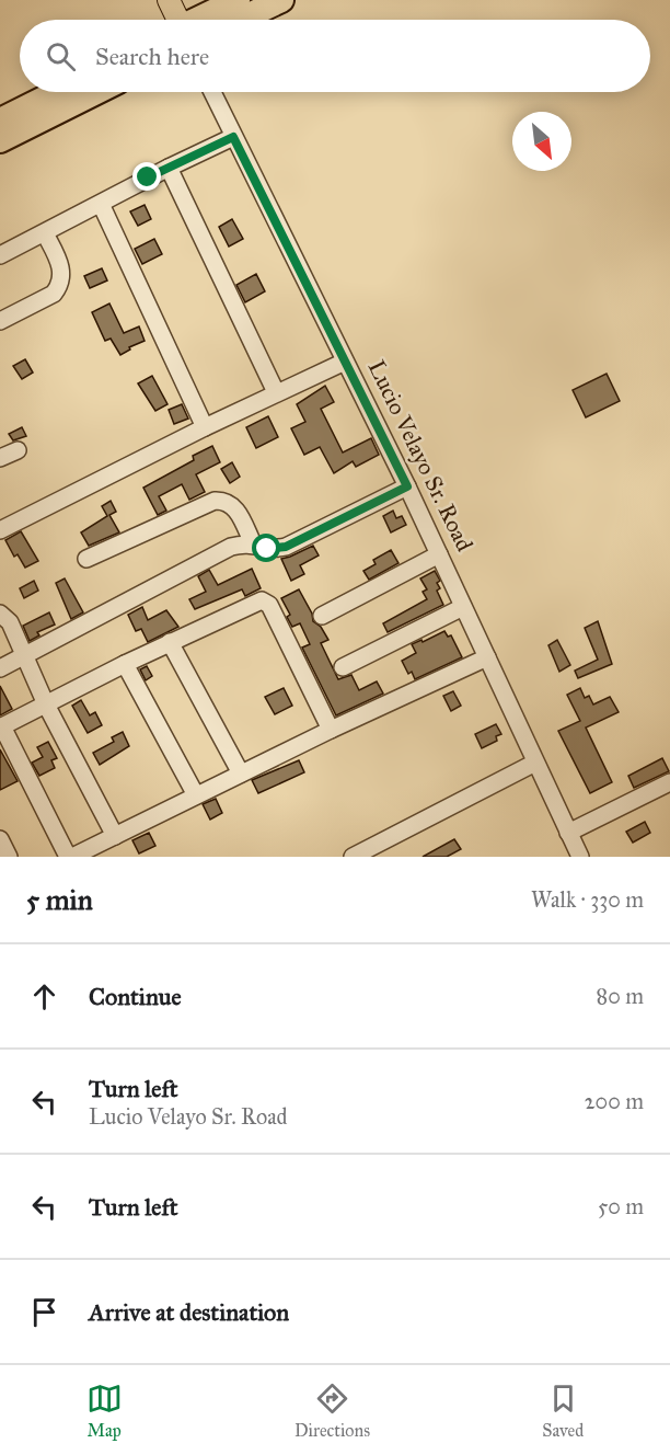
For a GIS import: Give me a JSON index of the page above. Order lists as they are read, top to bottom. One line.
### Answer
{"streets":{"street":["Lucio Velayo Sr. Road"]},"north":"bottom right","page":{"search":"Search here","heading":["5 min","Walk · 330 m"],"list":[["Continue","80 m"],["Turn left","Lucio Velayo Sr. Road","200 m"],["Turn left","50 m"],"Arrive at destination"],"nav":["Map","Directions","Saved"]}}
